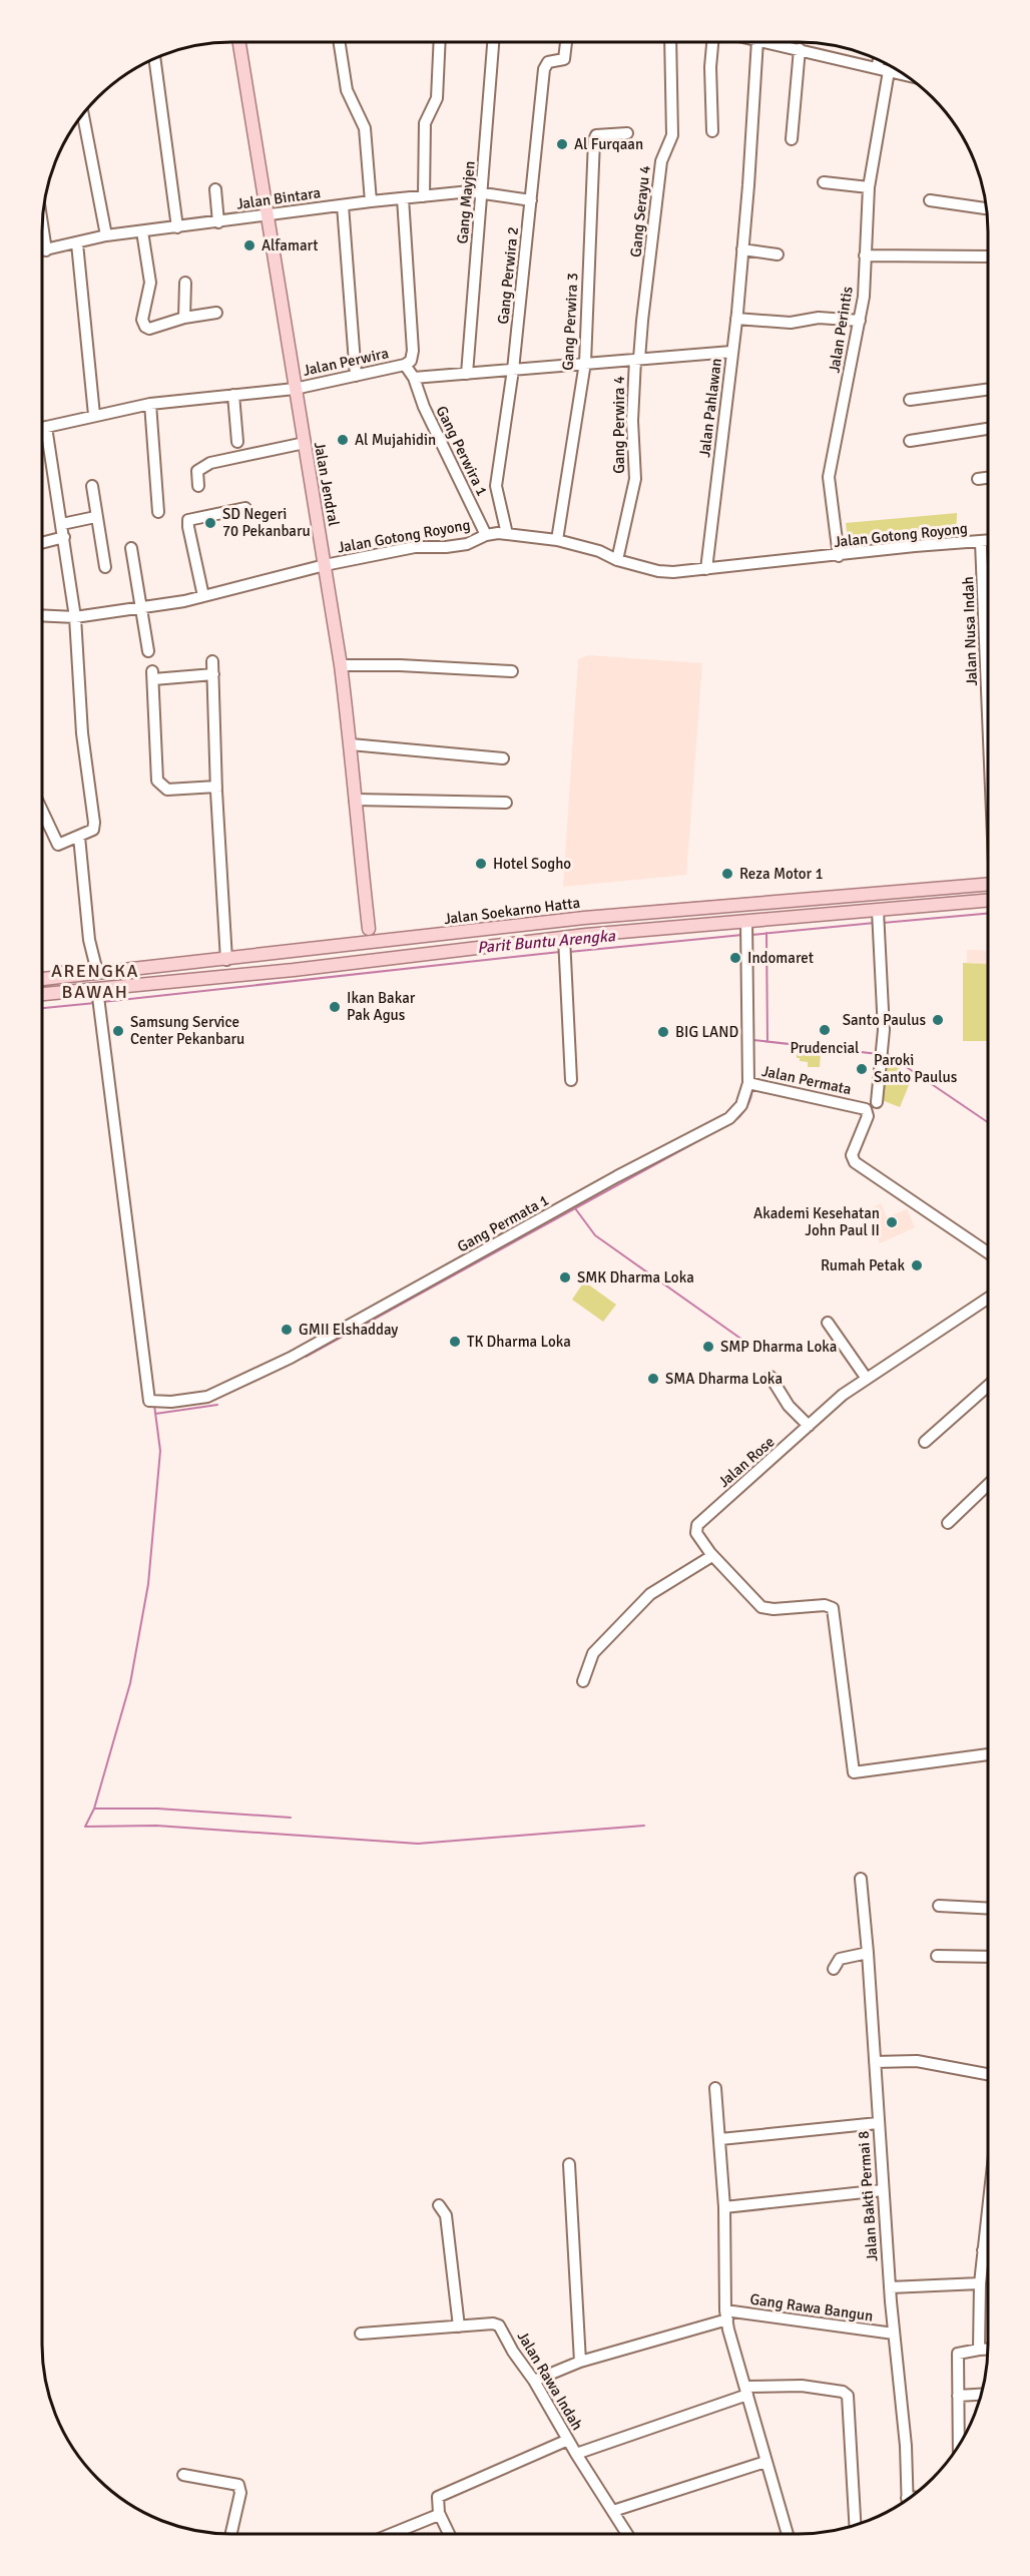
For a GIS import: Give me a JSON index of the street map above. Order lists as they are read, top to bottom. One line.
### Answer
{"streets":{"main road":["Jalan Jendral","Jalan Soekarno Hatta"],"street":["Jalan Bintara","Gang Mayjen","Gang Serayu 4","Gang Perwira 2","Gang Perwira 3","Jalan Perintis","Jalan Perwira","Jalan Pahlawan","Gang Perwira 4","Gang Perwira 1","Jalan Gotong Royong","Jalan Nusa Indah","Jalan Permata","Gang Permata 1","Jalan Rose","Jalan Bakti Permai 8","Gang Rawa Bangun","Jalan Rawa Indah"]},"crossings":[["Jalan Bintara","Gang Mayjen"],["Jalan Bintara","Gang Perwira 2"],["Jalan Bintara","Jalan Jendral"],["Gang Serayu 4","Gang Perwira 4"],["Gang Perwira 2","Jalan Gotong Royong"],["Gang Perwira 3","Jalan Gotong Royong"],["Jalan Perintis","Jalan Gotong Royong"],["Jalan Perwira","Gang Perwira 1"],["Jalan Perwira","Jalan Jendral"],["Jalan Pahlawan","Jalan Gotong Royong"],["Gang Perwira 4","Jalan Gotong Royong"],["Gang Perwira 1","Jalan Gotong Royong"],["Jalan Jendral","Jalan Gotong Royong"],["Jalan Jendral","Jalan Soekarno Hatta"],["Jalan Gotong Royong","Jalan Nusa Indah"],["Jalan Permata","Gang Permata 1"],["Jalan Bakti Permai 8","Gang Rawa Bangun"]],"districts":["ARENGKA BAWAH"],"water":["Parit Buntu Arengka"],"places":["Al Furqaan","Alfamart","Al Mujahidin","SD Negeri 70 Pekanbaru","Hotel Sogho","Reza Motor 1","Indomaret","Ikan Bakar Pak Agus","Santo Paulus","Prudencial","Samsung Service Center Pekanbaru","BIG LAND","Paroki Santo Paulus","Akademi Kesehatan John Paul II","Rumah Petak","SMK Dharma Loka","GMII Elshadday","TK Dharma Loka","SMP Dharma Loka","SMA Dharma Loka"]}
